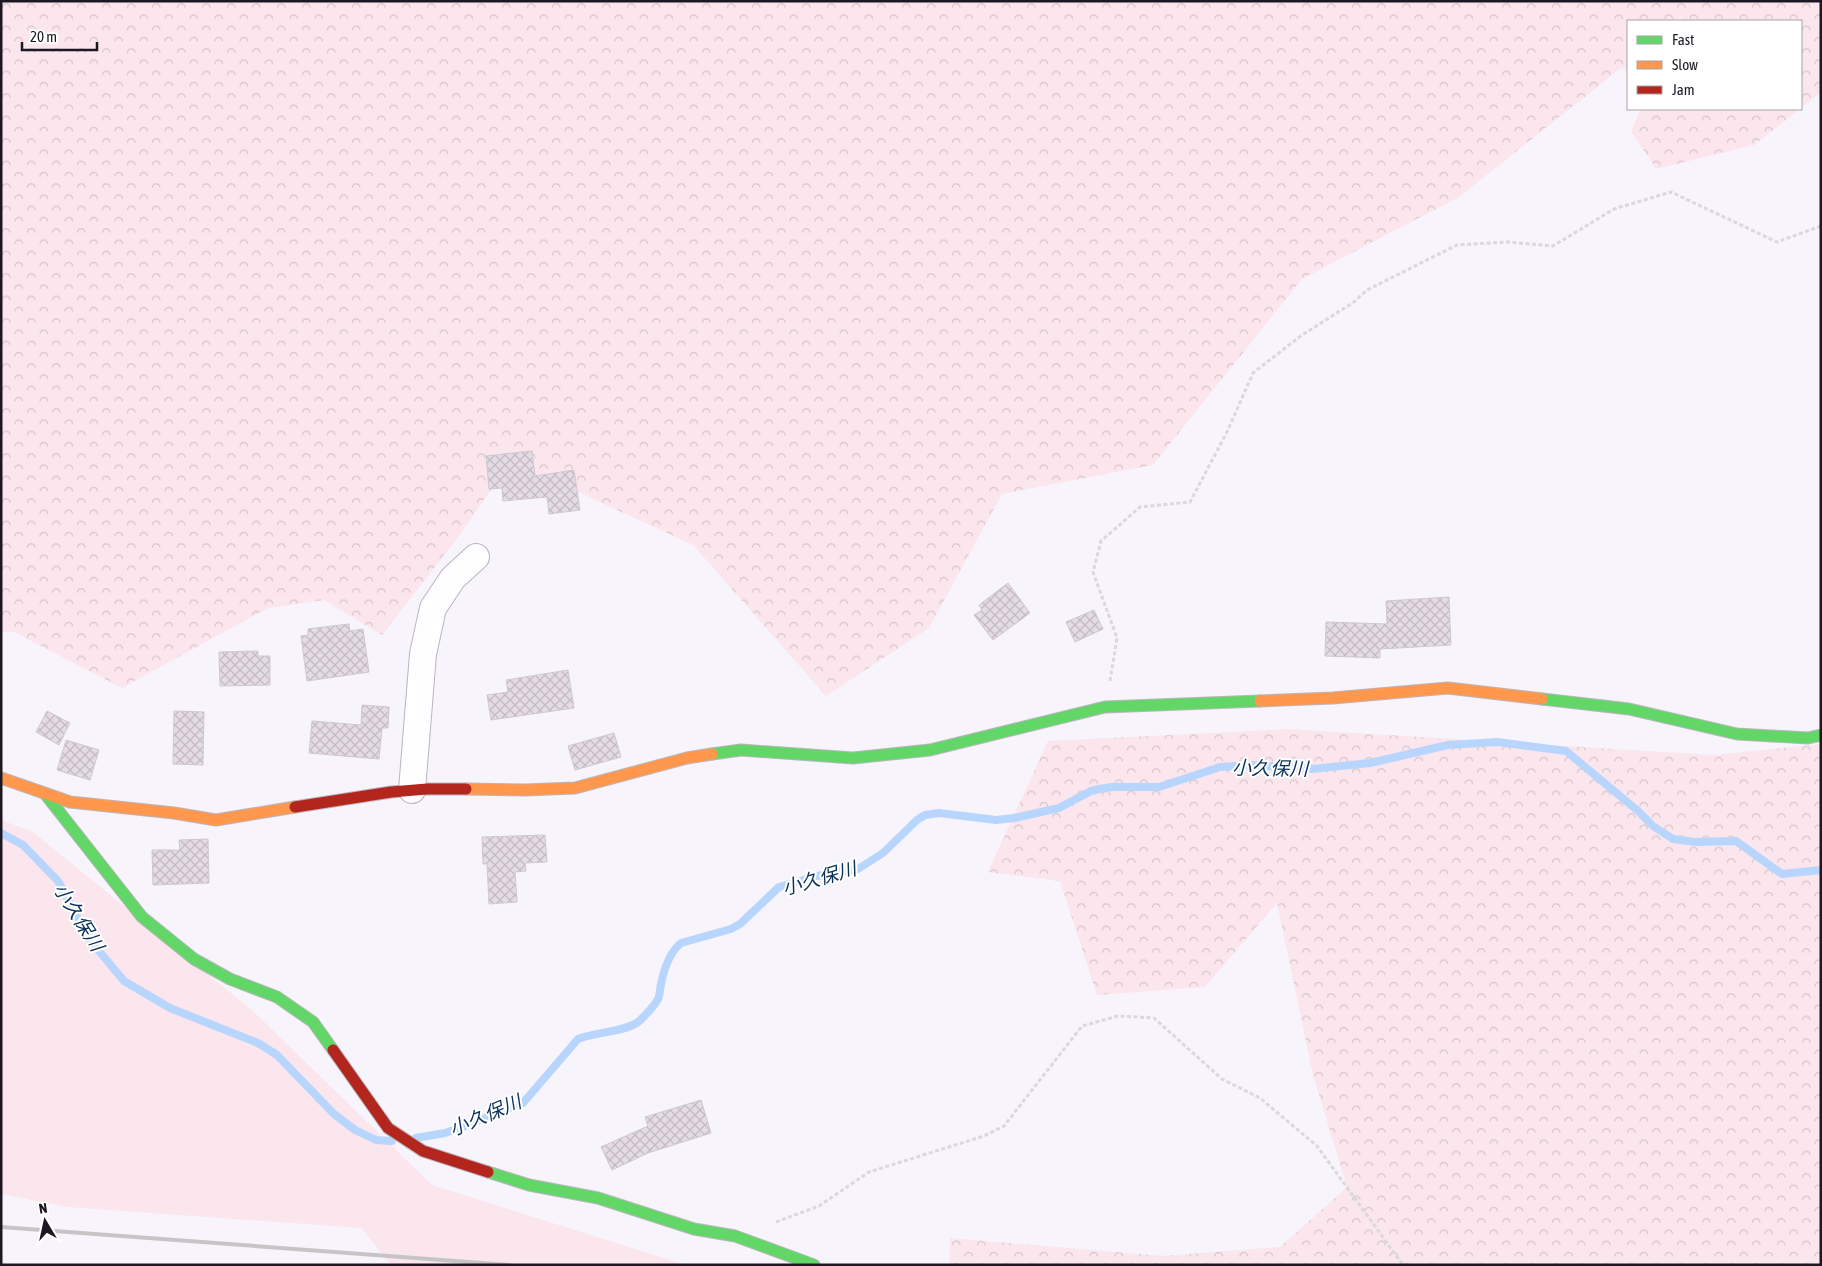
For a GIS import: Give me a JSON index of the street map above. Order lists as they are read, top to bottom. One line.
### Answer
{"water":["小久保川"],"legend":["Fast","Slow","Jam"],"scale_bar":"20 m","north":"top"}
